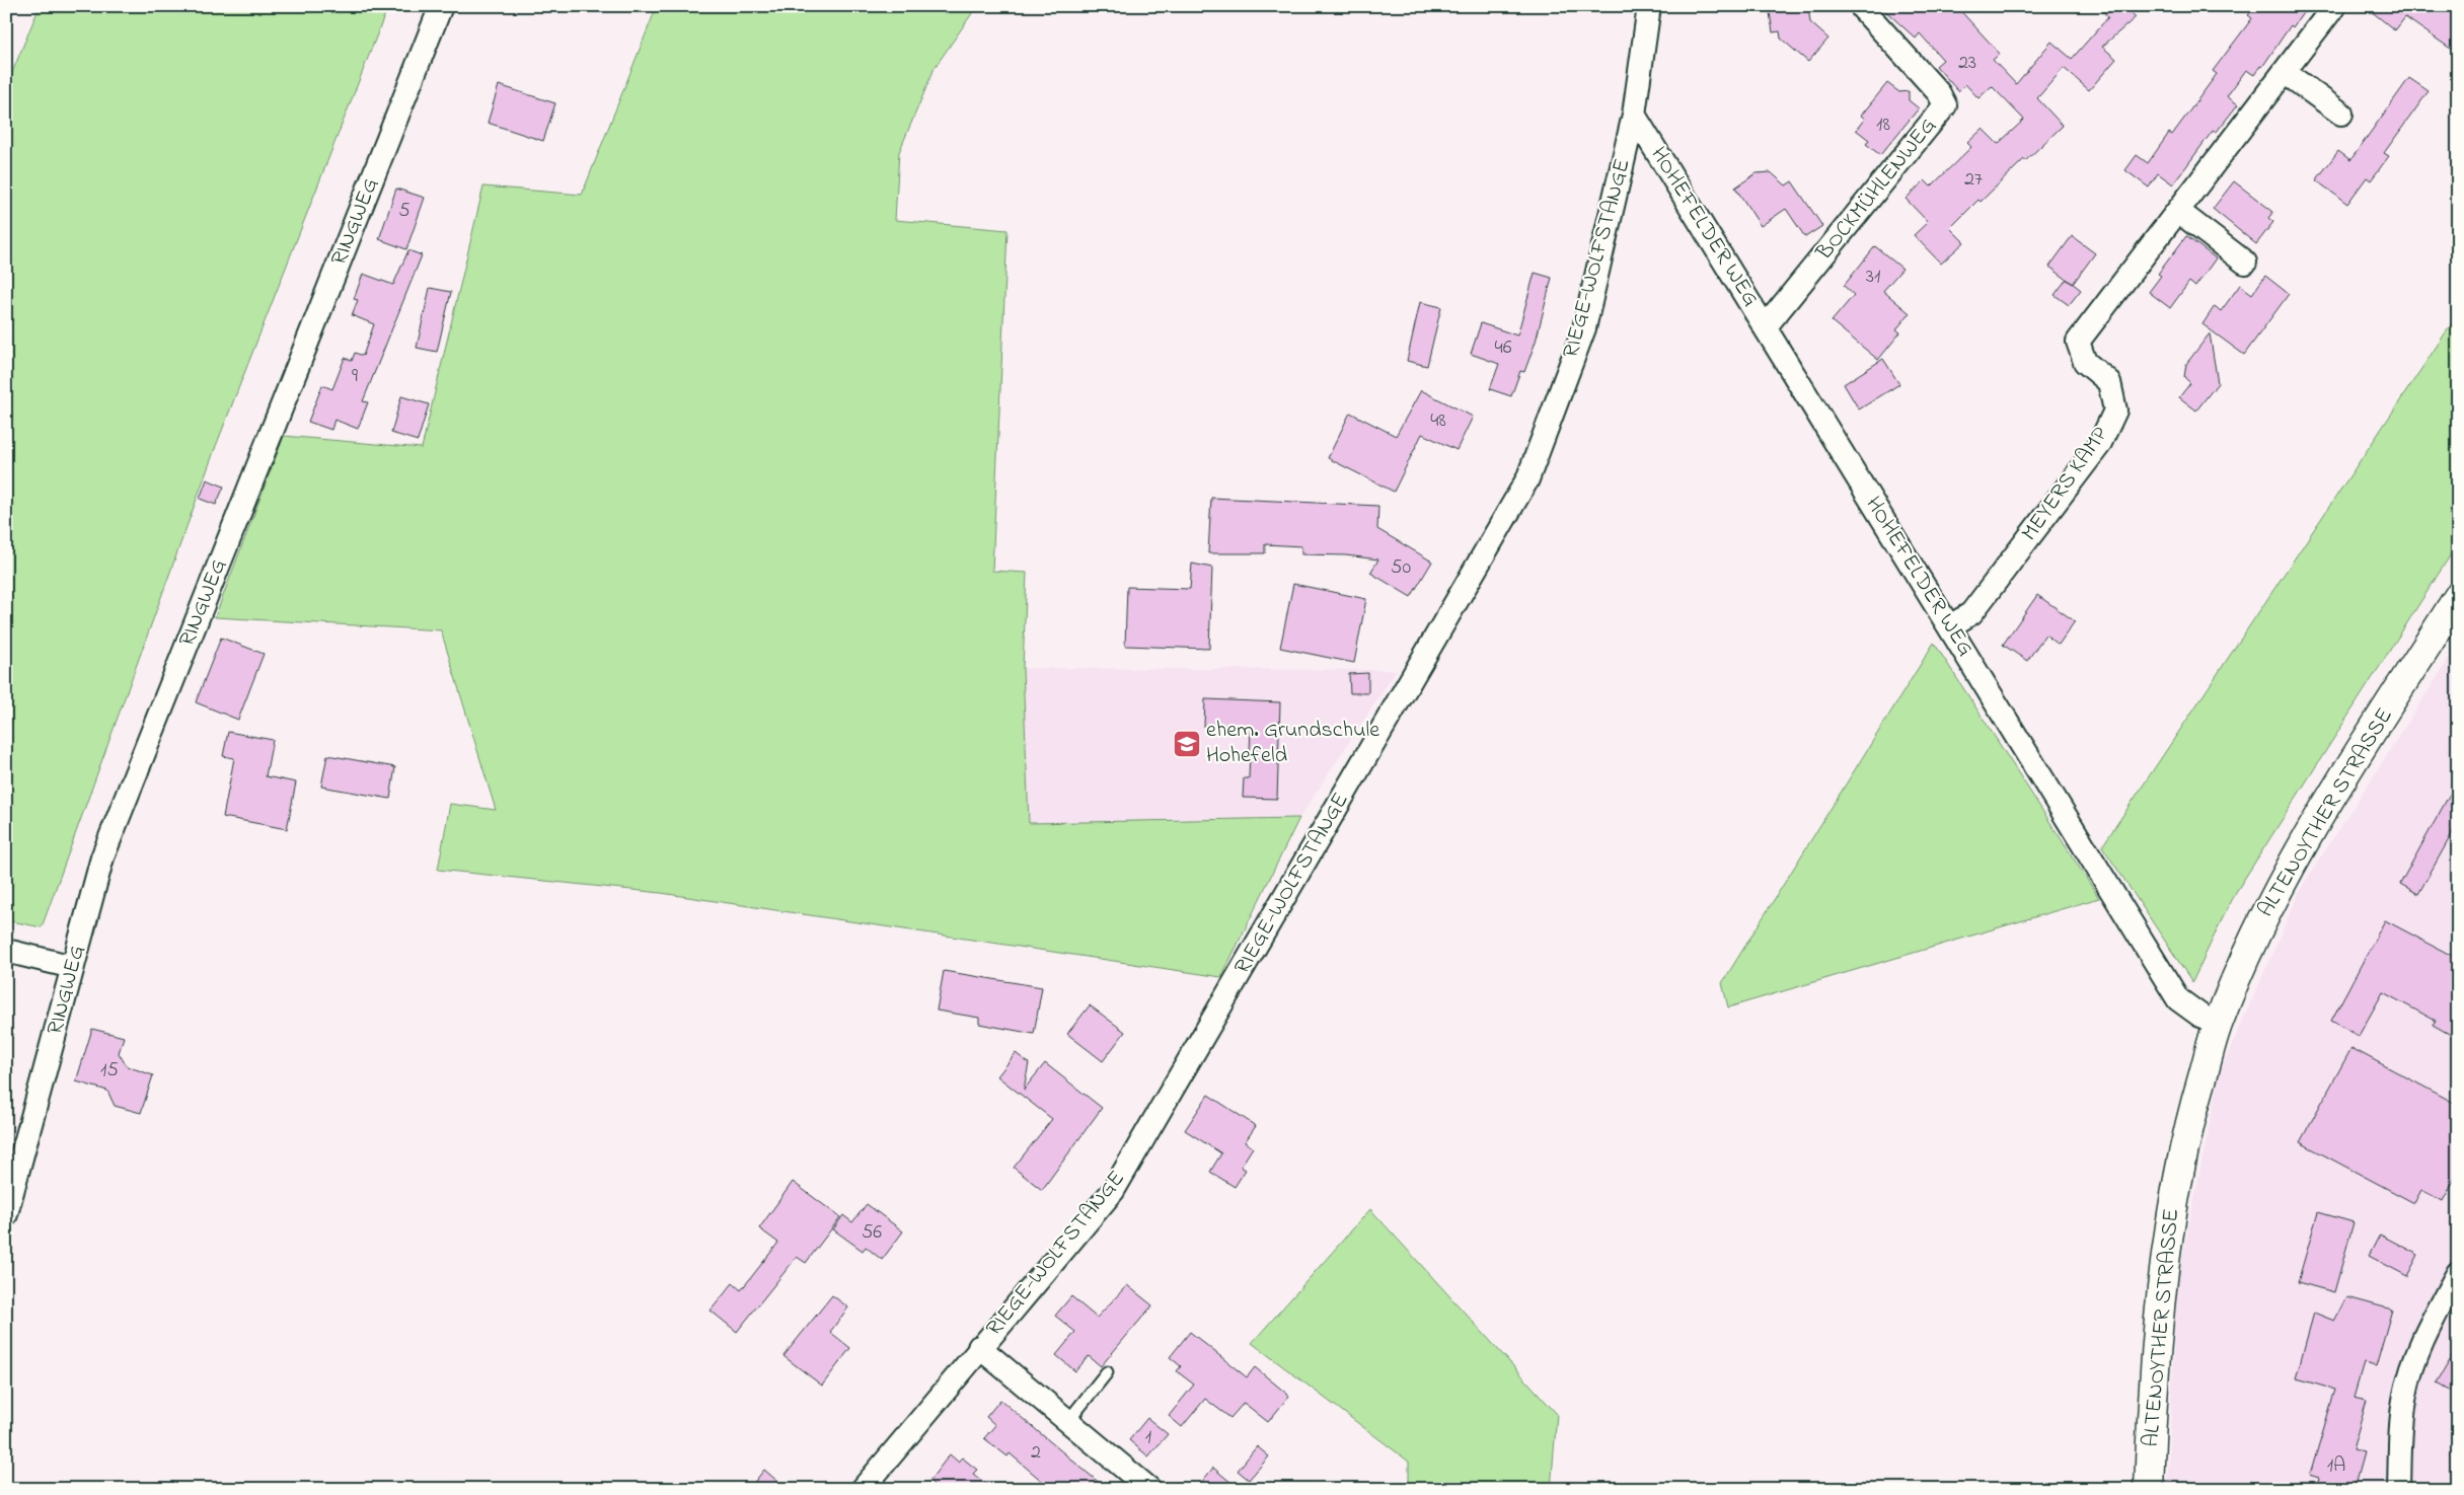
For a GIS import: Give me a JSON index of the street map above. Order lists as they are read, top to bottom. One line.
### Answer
{"streets":{"main road":["ALTENOYTHER STRASSE"],"street":["BOCKMÜHLENWEG","RINGWEG","HOHEFELDER WEG","RIEGE-WOLFSTANGE","MEYERS KAMP"]},"crossings":[["BOCKMÜHLENWEG","HOHEFELDER WEG"],["HOHEFELDER WEG","RIEGE-WOLFSTANGE"],["HOHEFELDER WEG","MEYERS KAMP"],["HOHEFELDER WEG","ALTENOYTHER STRASSE"]],"places":{"school or university":["ehem. Grundschule Hohefeld"]},"house_numbers":["23","18","27","5","31","46","9","48","50","15","56","1","2","1A"]}
